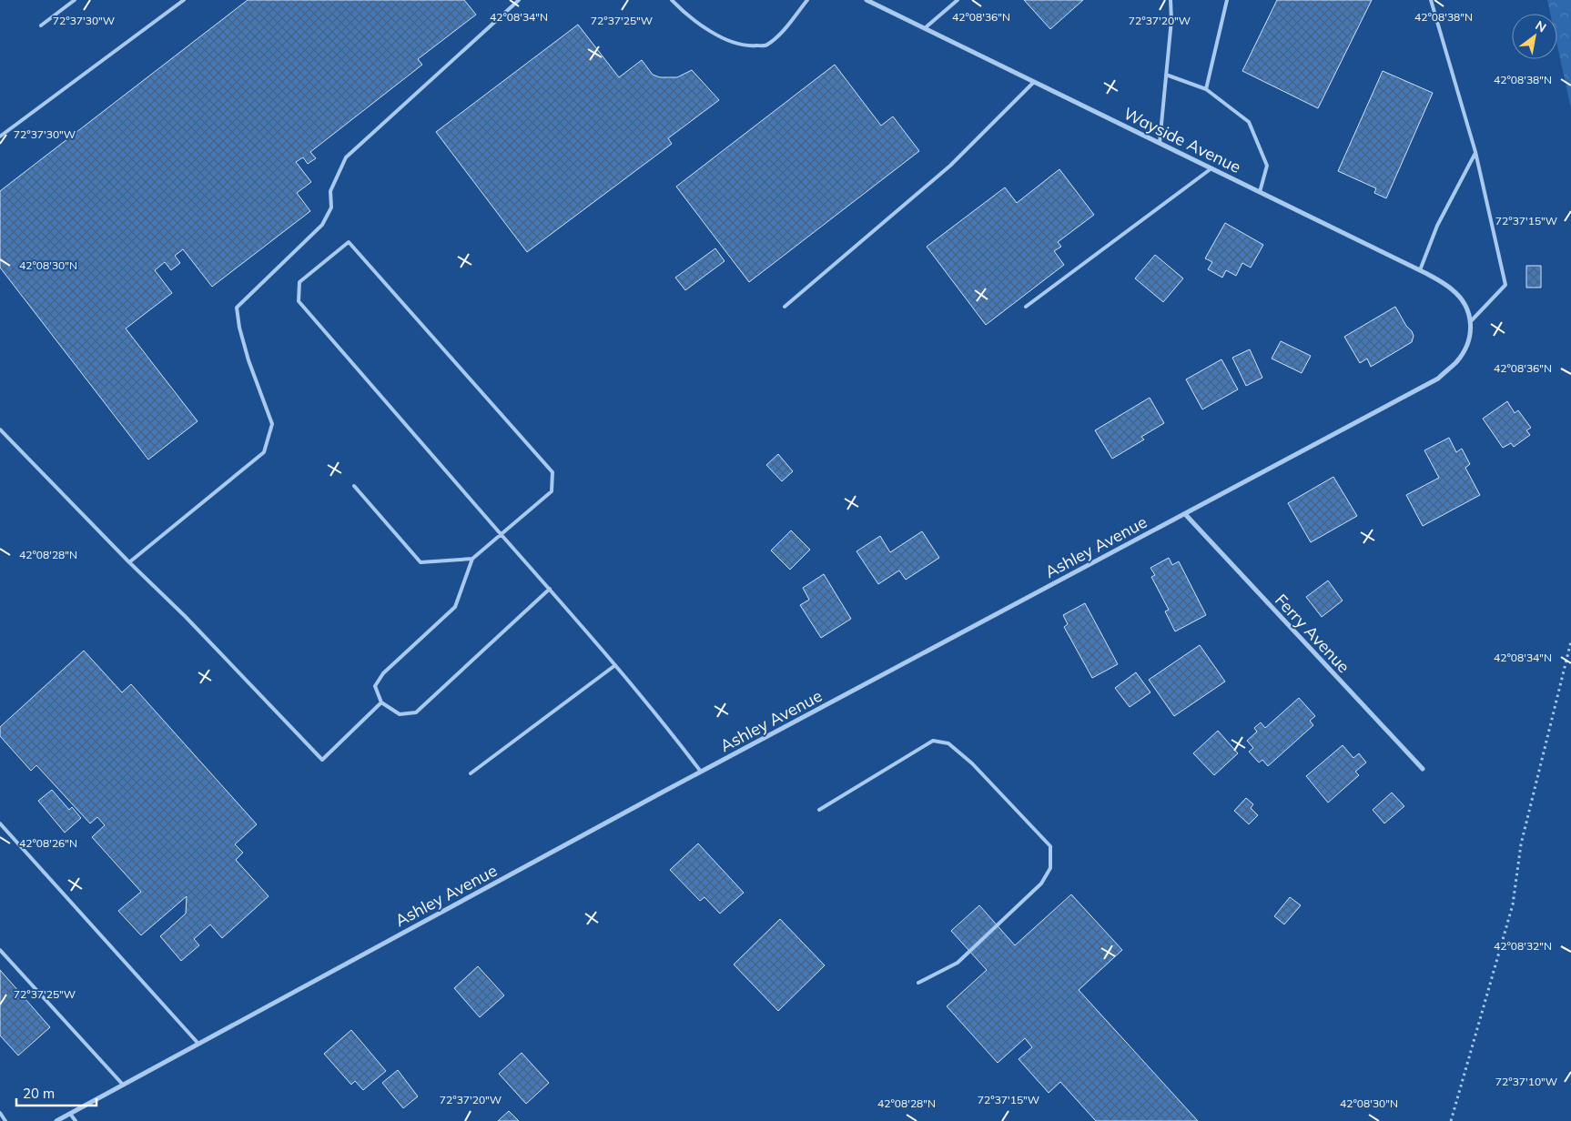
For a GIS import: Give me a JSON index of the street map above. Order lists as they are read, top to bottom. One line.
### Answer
{"streets":{"street":["Wayside Avenue","Ashley Avenue","Ferry Avenue"]},"crossings":[["Wayside Avenue","Ashley Avenue"],["Ashley Avenue","Ferry Avenue"]],"scale_bar":"20 m","north":"top right","coordinates":["42°08'34\"N","42°08'36\"N","42°08'38\"N","72°37'20\"W","72°37'30\"W","72°37'25\"W","72°37'15\"W","42°08'30\"N","42°08'28\"N","42°08'26\"N","42°08'32\"N","72°37'10\"W"]}
